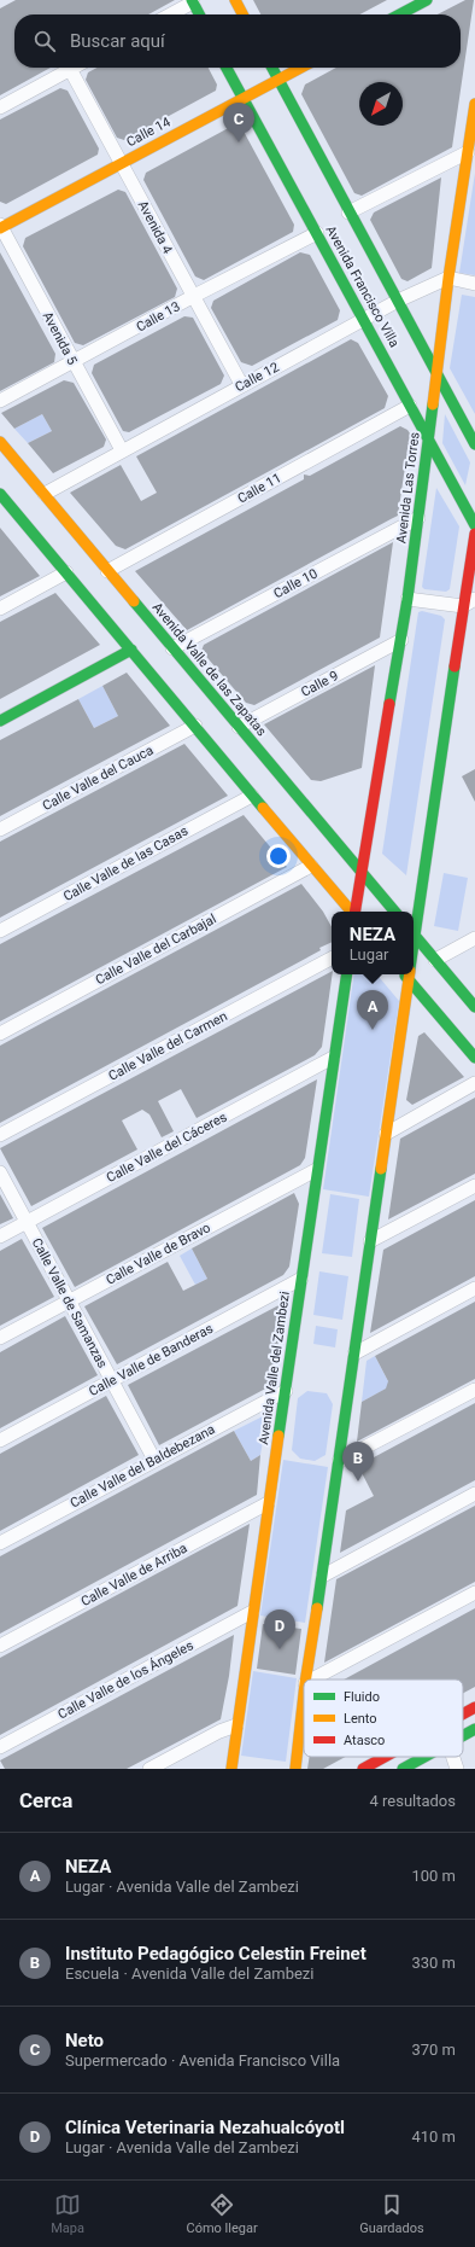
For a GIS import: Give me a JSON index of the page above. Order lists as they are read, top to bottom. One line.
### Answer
{"streets":{"street":["Calle 14","Avenida 4","Avenida Francisco Villa","Calle 13","Avenida 5","Calle 12","Calle 11","Avenida Las Torres","Calle 10","Avenida Valle de las Zapatas","Calle 9","Calle Valle del Cauca","Calle Valle de las Casas","Calle Valle del Carbajal","Calle Valle del Carmen","Calle Valle del Cáceres","Calle Valle de Bravo","Calle Valle de Samanzas","Calle Valle de Banderas","Avenida Valle del Zambezi","Calle Valle del Baldebezana","Calle Valle de Arriba","Calle Valle de los Ángeles"]},"crossings":[["Calle 14","Avenida 4"],["Calle 14","Avenida Francisco Villa"],["Calle 14","Avenida 5"],["Avenida 4","Calle 13"],["Avenida 4","Calle 12"],["Avenida Francisco Villa","Calle 13"],["Avenida Francisco Villa","Calle 12"],["Avenida Francisco Villa","Calle 11"],["Avenida Francisco Villa","Avenida Las Torres"],["Calle 13","Avenida 5"],["Avenida 5","Calle 12"],["Calle 12","Avenida Las Torres"],["Calle 12","Avenida Valle de las Zapatas"],["Calle 11","Avenida Valle de las Zapatas"],["Avenida Las Torres","Calle 10"],["Avenida Las Torres","Avenida Valle de las Zapatas"],["Avenida Las Torres","Calle 9"],["Calle 10","Avenida Valle de las Zapatas"],["Avenida Valle de las Zapatas","Calle 9"],["Calle Valle del Cáceres","Calle Valle de Samanzas"],["Calle Valle del Cáceres","Avenida Valle del Zambezi"],["Calle Valle de Bravo","Calle Valle de Samanzas"],["Calle Valle de Bravo","Avenida Valle del Zambezi"],["Calle Valle de Samanzas","Calle Valle de Banderas"],["Calle Valle de Samanzas","Calle Valle del Baldebezana"],["Calle Valle de Banderas","Avenida Valle del Zambezi"],["Avenida Valle del Zambezi","Calle Valle del Baldebezana"],["Avenida Valle del Zambezi","Calle Valle de Arriba"],["Avenida Valle del Zambezi","Calle Valle de los Ángeles"]],"legend":["Fluido","Lento","Atasco"],"north":"bottom left","page":{"search":"Buscar aquí","pins":["C","A","B","D"],"popup":["NEZA","Lugar"],"heading":["Cerca","4 resultados"],"list":[{"mark":"A","name":"NEZA","note":"Lugar · Avenida Valle del Zambezi","value":"100 m"},{"mark":"B","name":"Instituto Pedagógico Celestin Freinet","note":"Escuela · Avenida Valle del Zambezi","value":"330 m"},{"mark":"C","name":"Neto","note":"Supermercado · Avenida Francisco Villa","value":"370 m"},{"mark":"D","name":"Clínica Veterinaria Nezahualcóyotl","note":"Lugar · Avenida Valle del Zambezi","value":"410 m"}],"nav":["Mapa","Cómo llegar","Guardados"]}}
